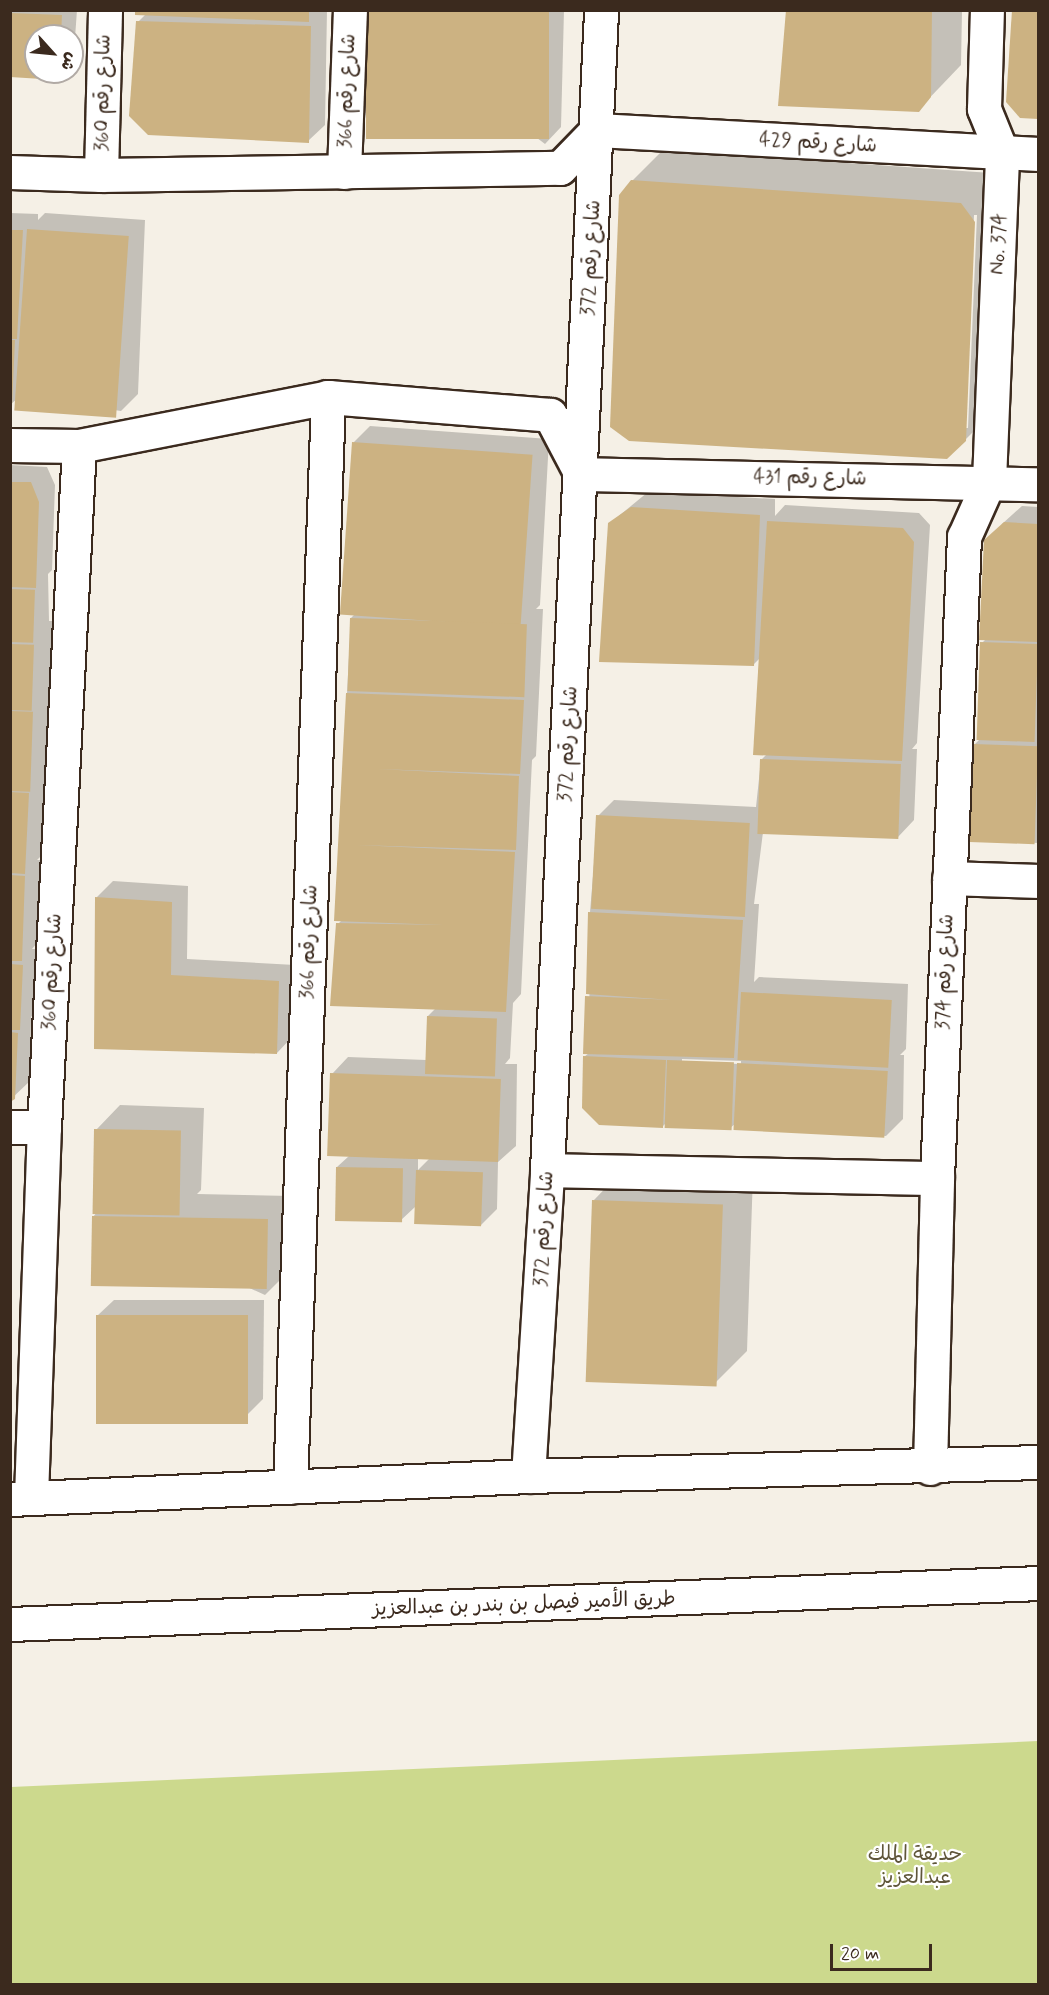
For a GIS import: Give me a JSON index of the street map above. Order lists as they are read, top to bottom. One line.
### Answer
{"streets":{"street":["شارع رقم 366","شارع رقم 360","شارع رقم 429","No. 374","شارع رقم 372","شارع رقم 431","شارع رقم 374","طريق الأمير فيصل بن بندر بن عبدالعزيز"]},"crossings":[["شارع رقم 429","No. 374"],["شارع رقم 429","شارع رقم 372"],["No. 374","شارع رقم 431"],["No. 374","شارع رقم 374"],["شارع رقم 372","شارع رقم 431"],["شارع رقم 431","شارع رقم 374"]],"parks":["حديقة الملك عبدالعزيز"],"scale_bar":"20 m","north":"bottom right"}
